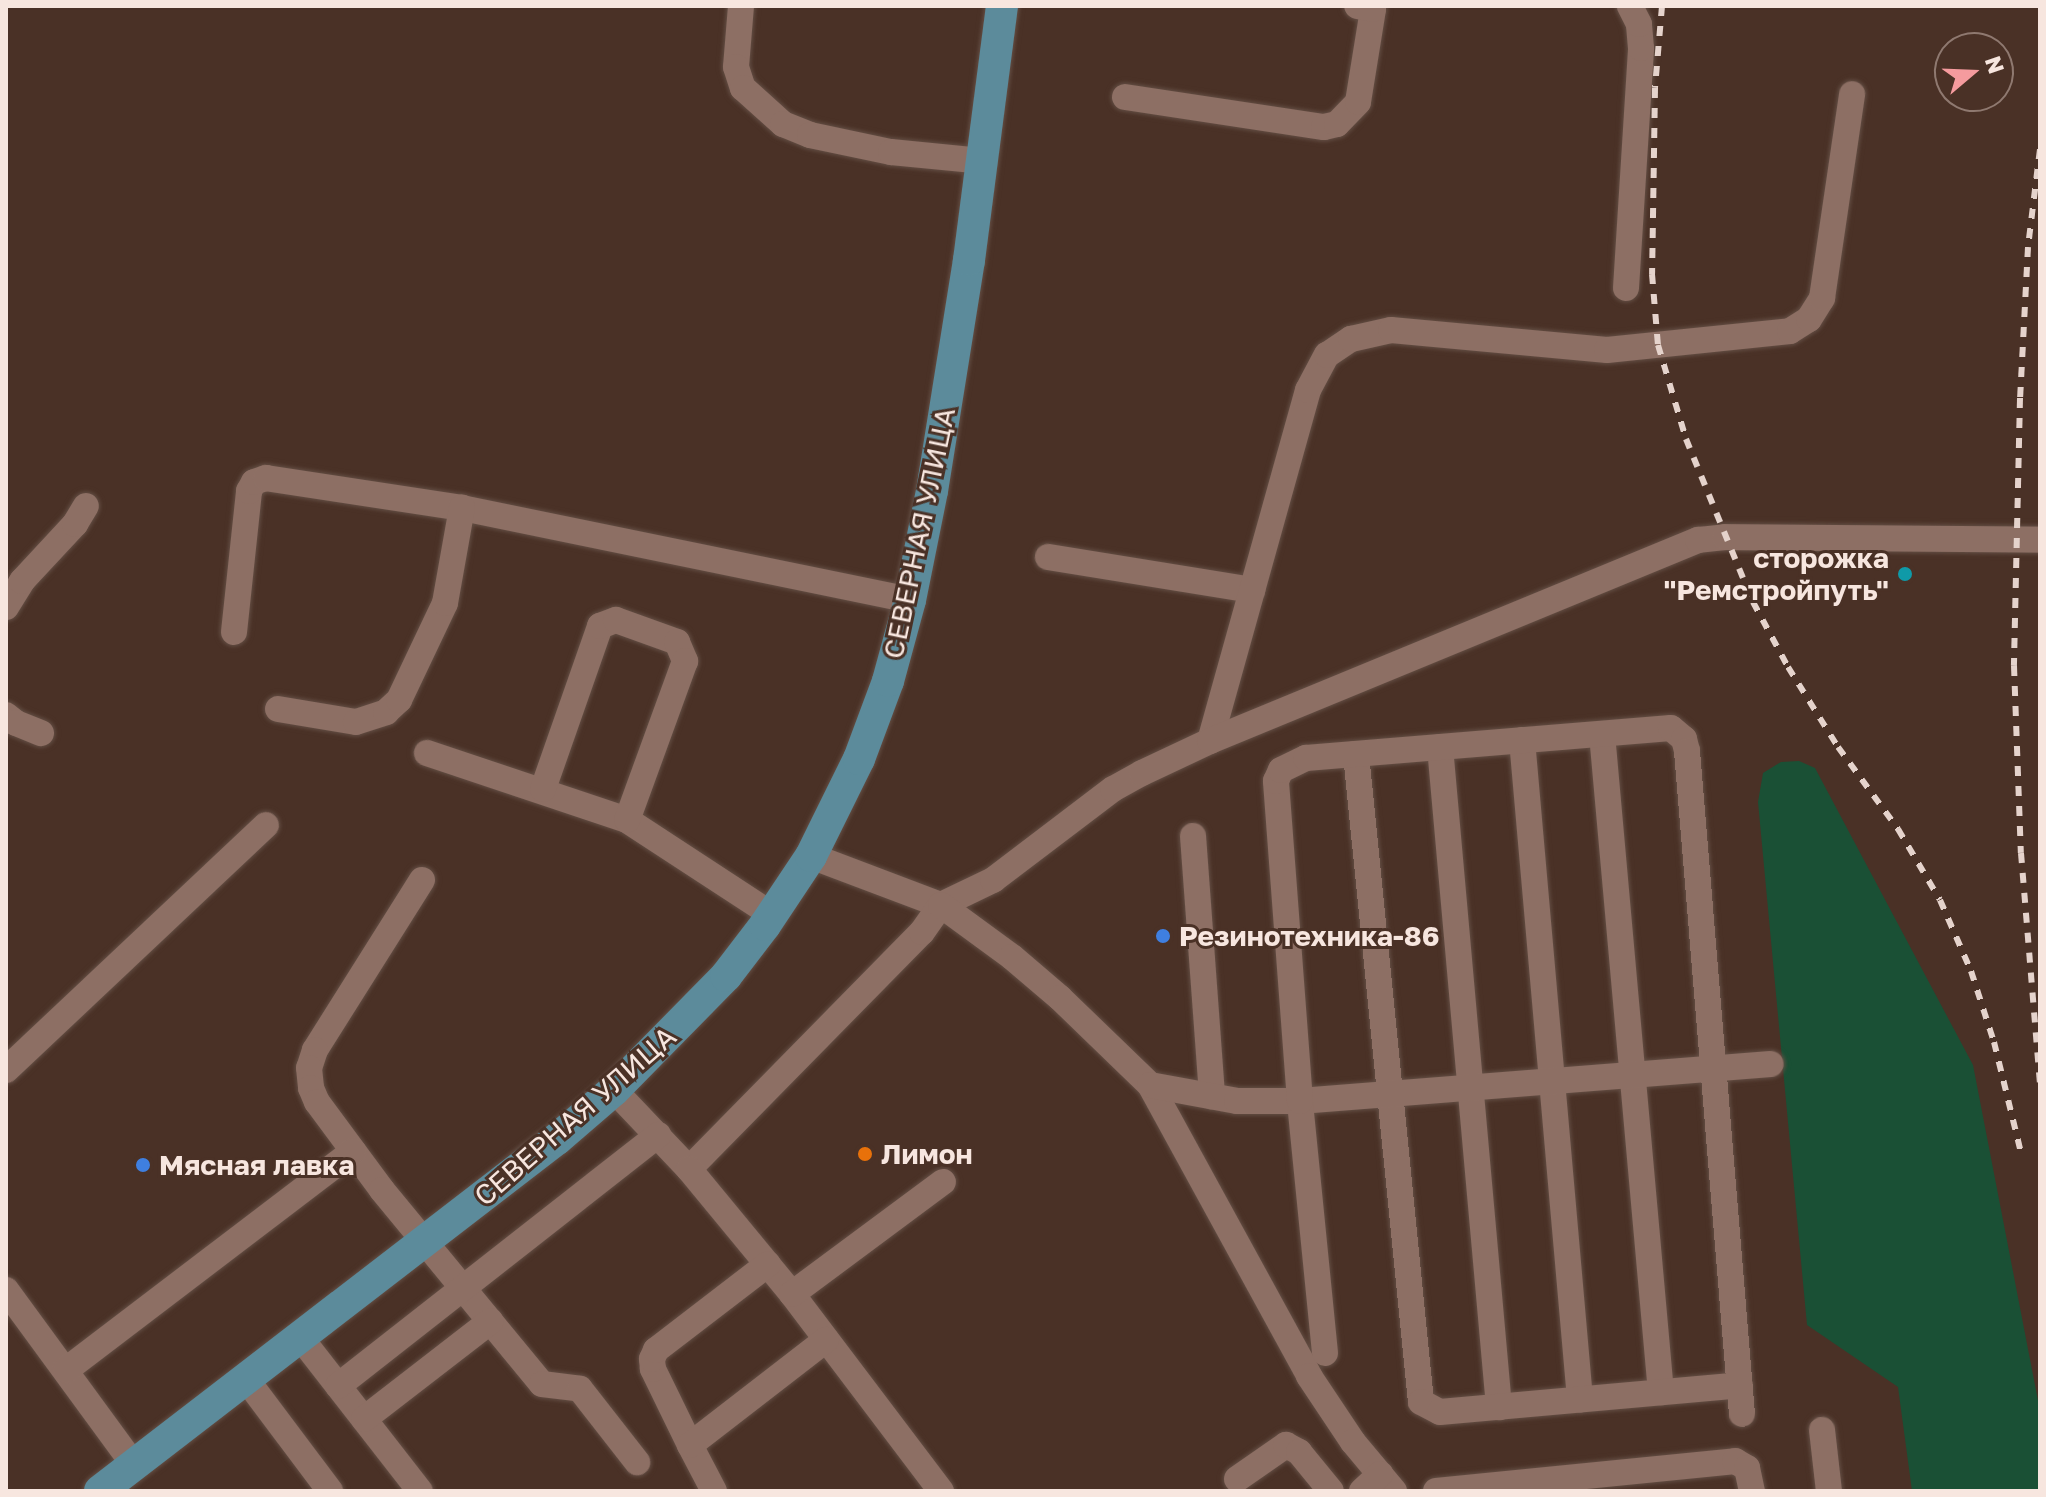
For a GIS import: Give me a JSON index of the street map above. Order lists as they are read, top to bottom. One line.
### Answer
{"streets":{"main road":["СЕВЕРНАЯ УЛИЦА"]},"places":["сторожка \"Ремстройпуть\"","Резинотехника-86","Лимон","Мясная лавка"],"north":"right"}
